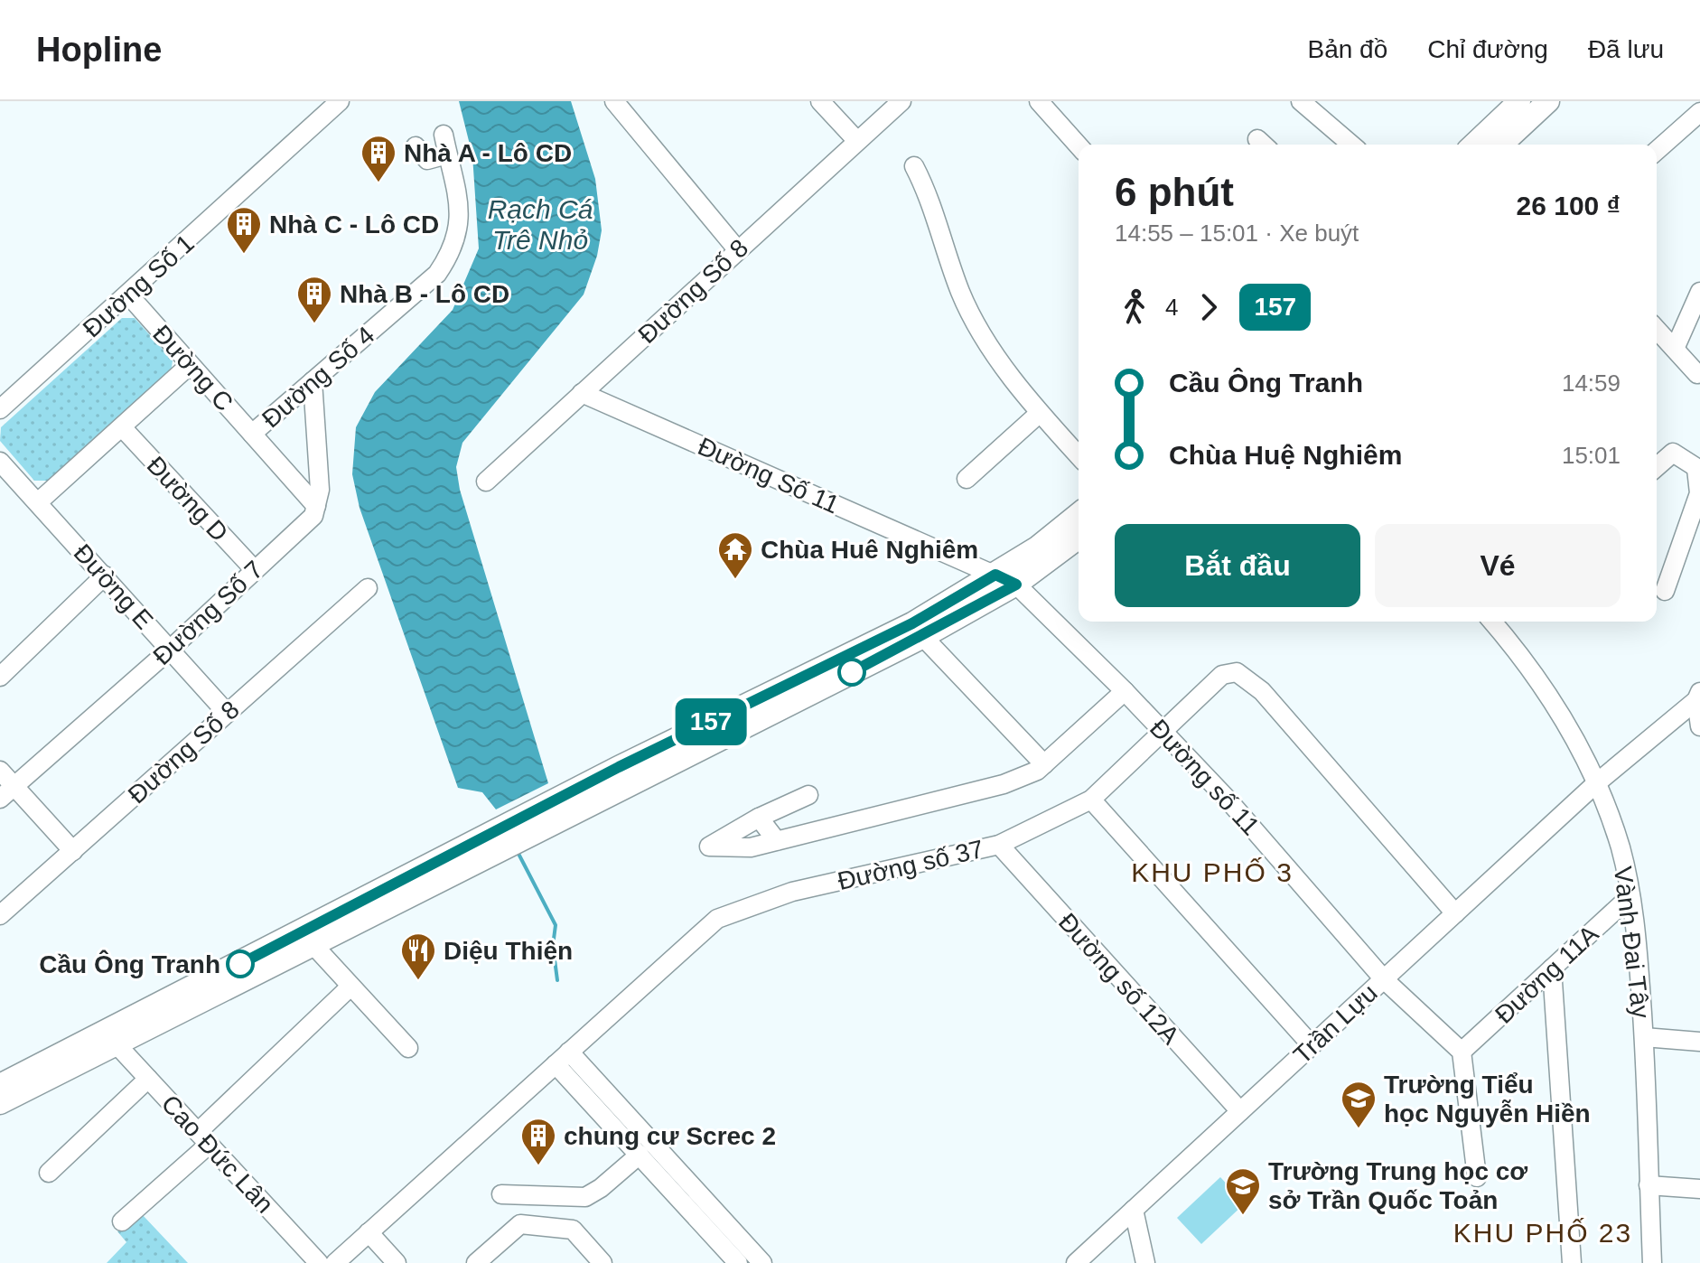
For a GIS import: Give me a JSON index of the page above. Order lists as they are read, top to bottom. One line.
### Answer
{"streets":{"street":["Đường Số 1","Đường Số 8","Đường C","Đường Số 4","Đường Số 11","Đường D","Đường E","Đường Số 7","Đường số 11","Đường số 37","Vành Đai Tây","Đường 11A","Đường số 12A","Trần Lựu","Cao Đức Lân"]},"crossings":[["Đường Số 1","Đường C"],["Đường Số 8","Đường Số 11"],["Đường Số 8","Đường E"],["Đường C","Đường Số 4"],["Đường C","Đường Số 7"],["Đường Số 11","Đường số 11"],["Đường D","Đường Số 7"],["Đường E","Đường Số 7"],["Đường số 11","Đường số 37"],["Đường số 11","Trần Lựu"],["Đường số 37","Đường số 12A"],["Đường số 37","Trần Lựu"],["Vành Đai Tây","Đường 11A"],["Vành Đai Tây","Trần Lựu"],["Đường số 12A","Trần Lựu"]],"districts":["KHU PHỐ 3","KHU PHỐ 23"],"water":["Rạch Cá Trê Nhỏ"],"places":{"building":["Nhà A - Lô CD","Nhà C - Lô CD","Nhà B - Lô CD","chung cư Screc 2"],"temple":["Chùa Huê Nghiêm"],"other":["Cầu Ông Tranh"],"restaurant":["Diệu Thiện"],"school or university":["Trường Tiểu học Nguyễn Hiền","Trường Trung học cơ sở Trần Quốc Toản"]},"lines":["bus line 157"],"page":{"header":"Hopline","nav":["Bản đồ","Chỉ đường","Đã lưu"],"on_map":"157","heading":["6 phút","14:55 – 15:01 · Xe buýt","26 100 ₫"],"legs":["4","157"],"list":[{"name":"Cầu Ông Tranh","value":"14:59"},{"name":"Chùa Huệ Nghiêm","value":"15:01"}],"buttons":["Bắt đầu","Vé"]}}
